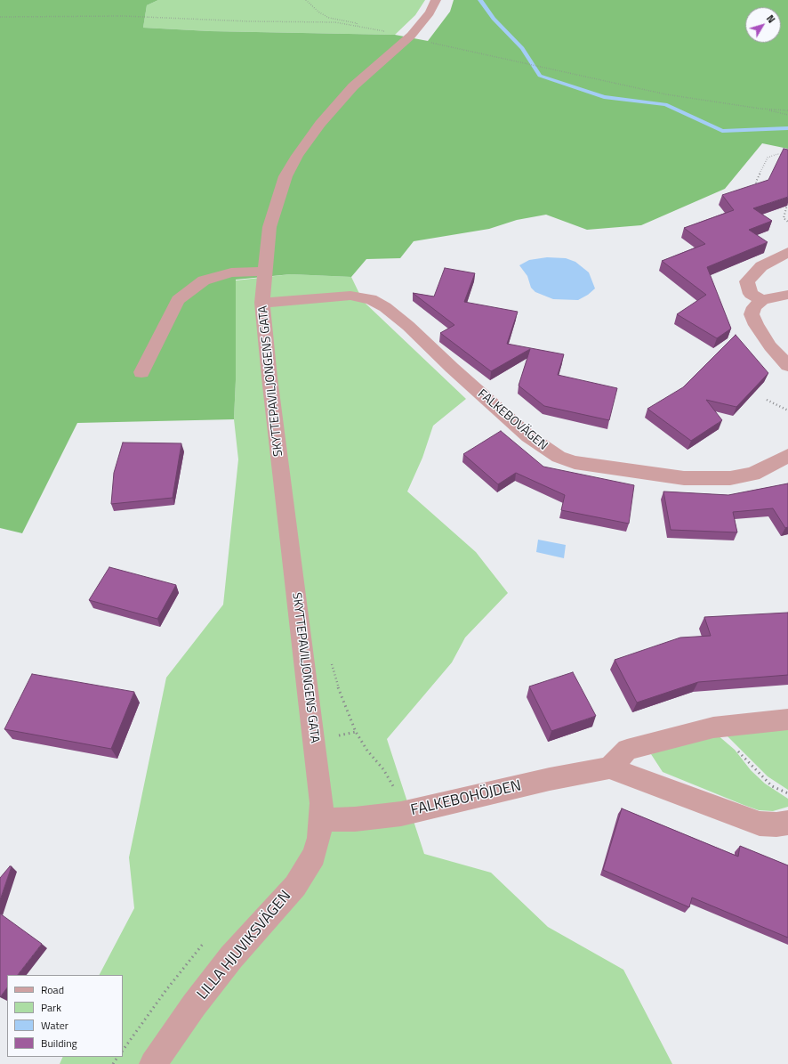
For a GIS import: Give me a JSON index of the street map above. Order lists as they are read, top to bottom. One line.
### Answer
{"streets":{"street":["SKYTTEPAVILJONGENS GATA","FALKEBOVÄGEN","FALKEBOHÖJDEN","LILLA HJUVIKSVÄGEN"]},"crossings":[["SKYTTEPAVILJONGENS GATA","FALKEBOVÄGEN"],["SKYTTEPAVILJONGENS GATA","FALKEBOHÖJDEN"],["SKYTTEPAVILJONGENS GATA","LILLA HJUVIKSVÄGEN"],["FALKEBOHÖJDEN","LILLA HJUVIKSVÄGEN"]],"legend":["Road","Park","Water","Building"],"north":"top right"}
